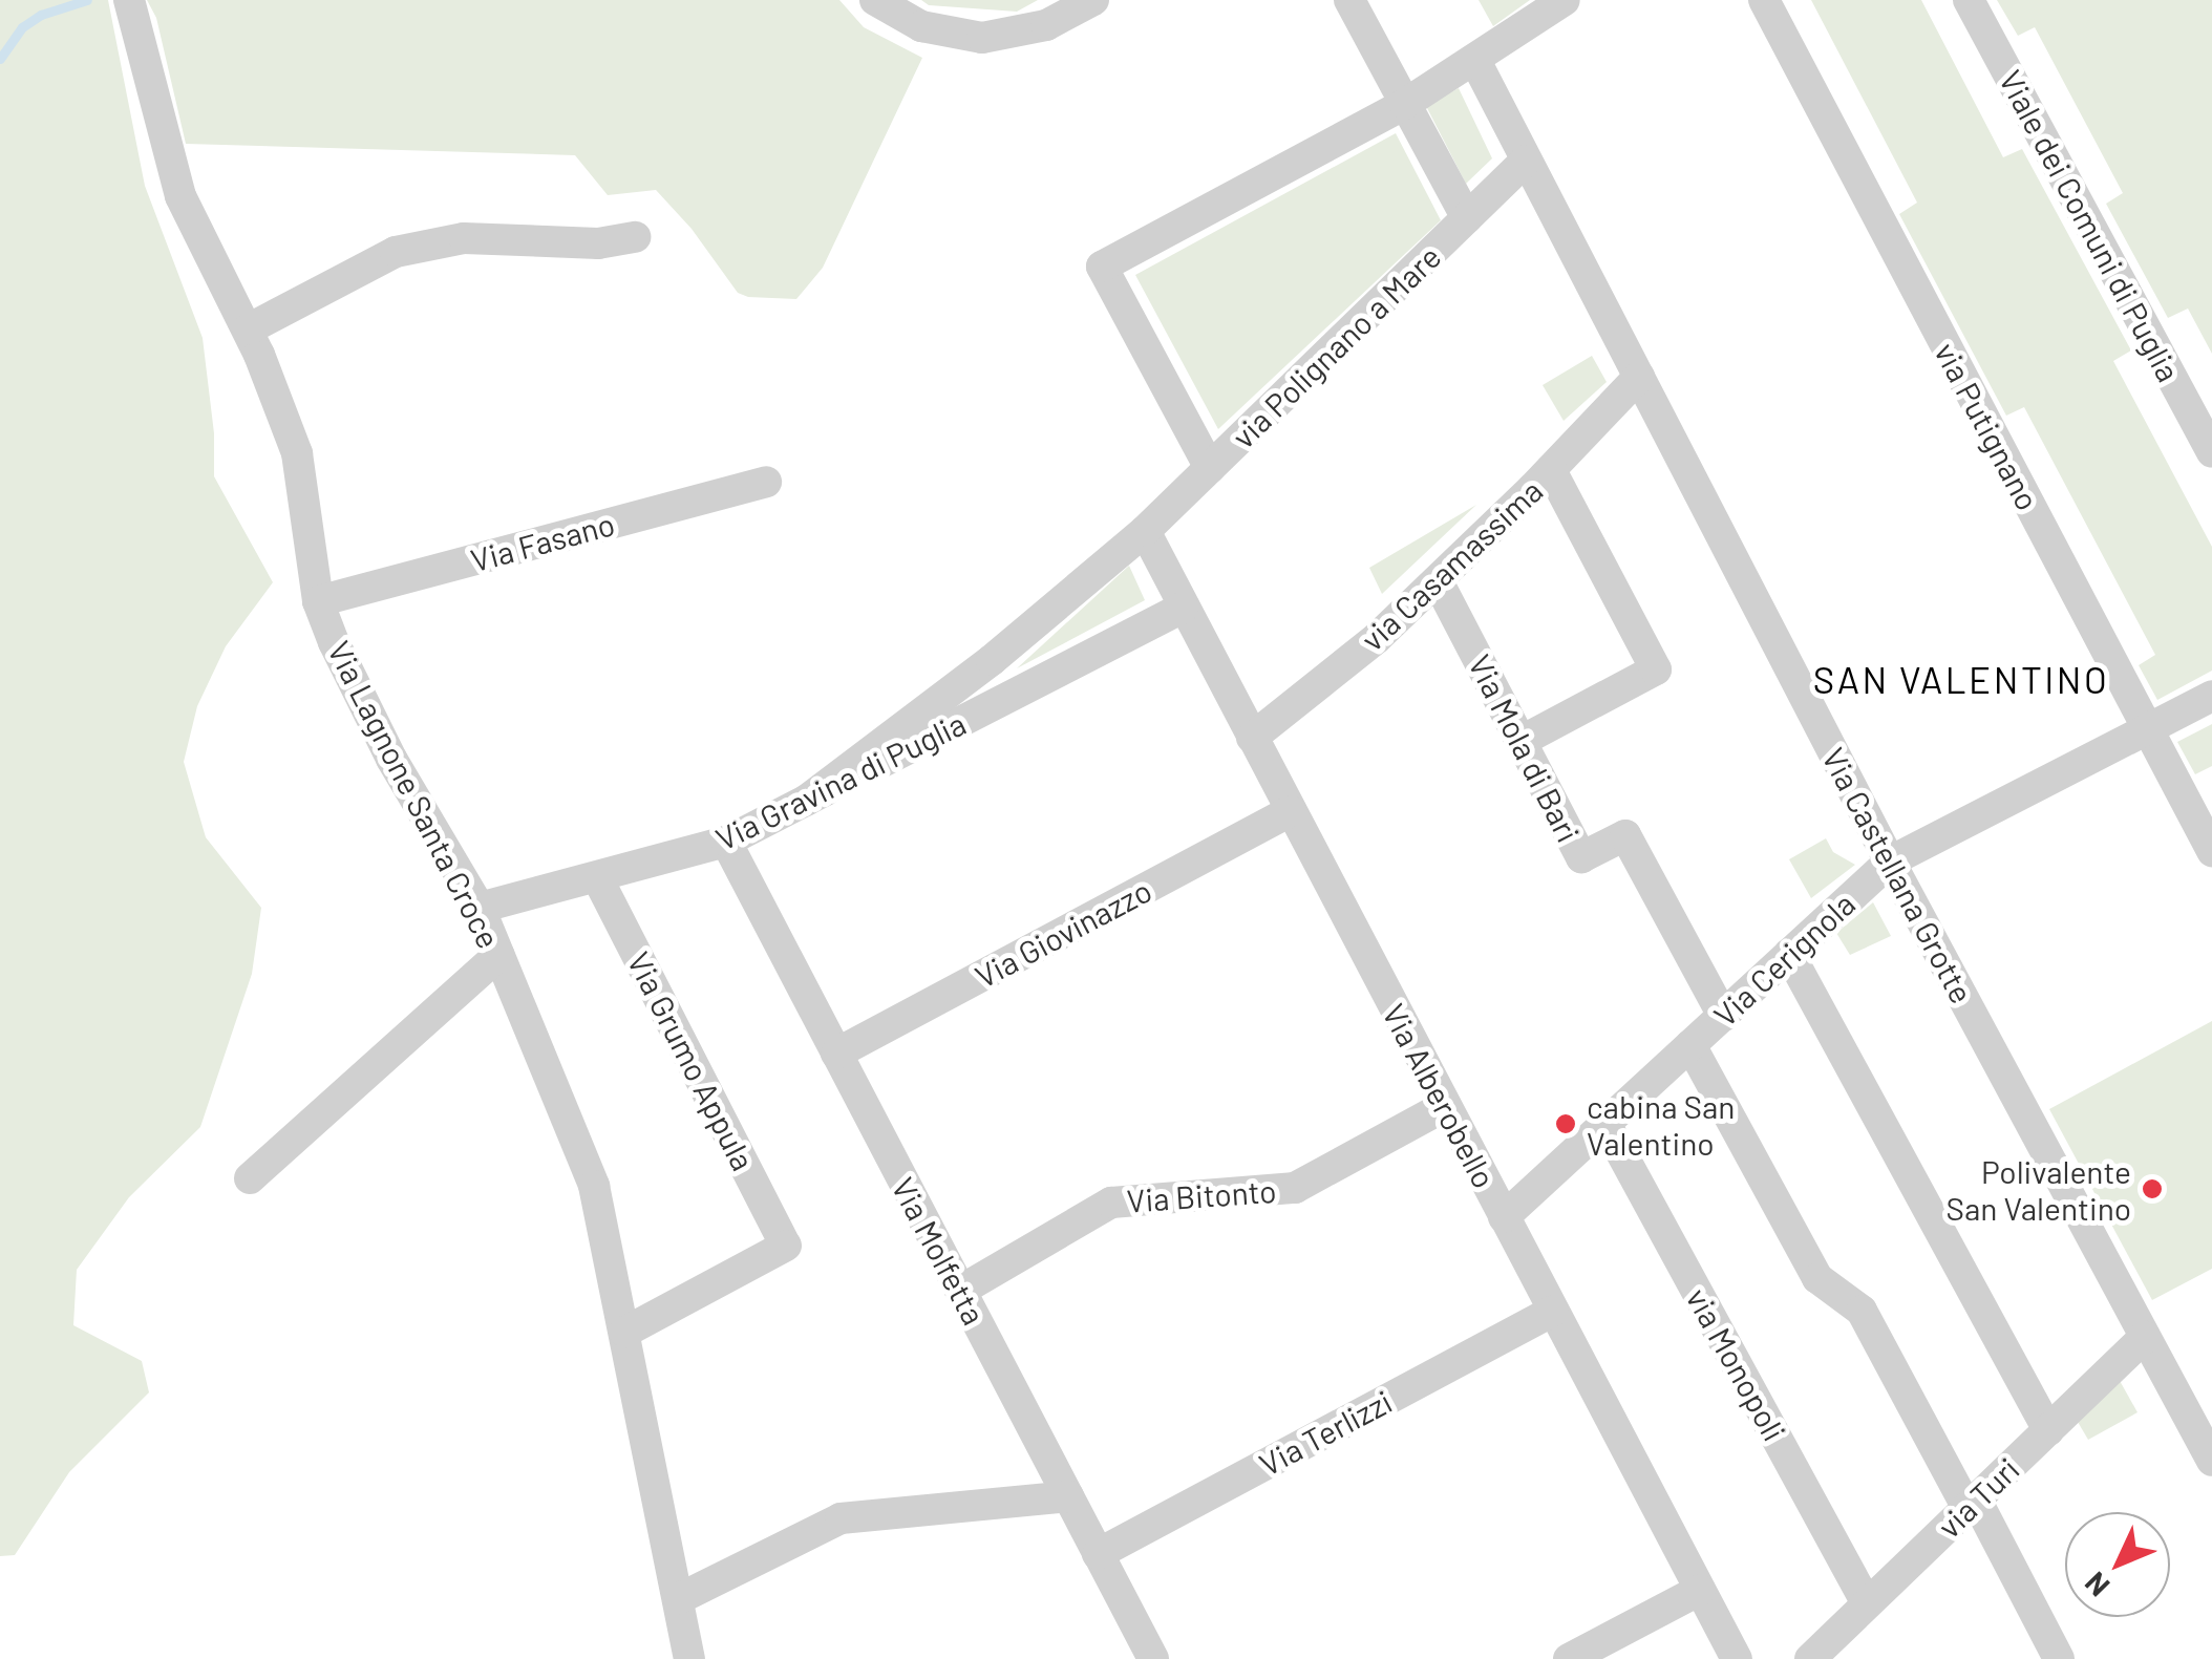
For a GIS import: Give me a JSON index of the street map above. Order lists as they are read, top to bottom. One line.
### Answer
{"streets":{"street":["Viale dei Comuni di Puglia","via Polignano a Mare","via Putignano","Via Fasano","via Casamassima","Via Mola di Bari","Via Gravina di Puglia","Via Lagnone Santa Croce","Via Castellana Grotte","Via Giovinazzo","Via Cerignola","Via Grumo Appula","Via Alberobello","Via Bitonto","Via Molfetta","via Monopoli","Via Terlizzi","via Turi"]},"crossings":[["via Polignano a Mare","Via Gravina di Puglia"],["via Polignano a Mare","Via Castellana Grotte"],["via Polignano a Mare","Via Alberobello"],["via Putignano","Via Cerignola"],["Via Fasano","Via Lagnone Santa Croce"],["via Casamassima","Via Mola di Bari"],["via Casamassima","Via Castellana Grotte"],["via Casamassima","Via Alberobello"],["Via Mola di Bari","Via Cerignola"],["Via Gravina di Puglia","Via Lagnone Santa Croce"],["Via Gravina di Puglia","Via Grumo Appula"],["Via Gravina di Puglia","Via Alberobello"],["Via Gravina di Puglia","Via Molfetta"],["Via Lagnone Santa Croce","Via Grumo Appula"],["Via Castellana Grotte","Via Cerignola"],["Via Castellana Grotte","via Turi"],["Via Giovinazzo","Via Alberobello"],["Via Giovinazzo","Via Molfetta"],["Via Cerignola","Via Alberobello"],["Via Cerignola","via Monopoli"],["Via Alberobello","Via Bitonto"],["Via Alberobello","Via Terlizzi"],["Via Bitonto","Via Molfetta"],["Via Molfetta","Via Terlizzi"],["via Monopoli","via Turi"]],"districts":["SAN VALENTINO"],"places":["cabina San Valentino","Polivalente San Valentino"],"north":"bottom left"}
